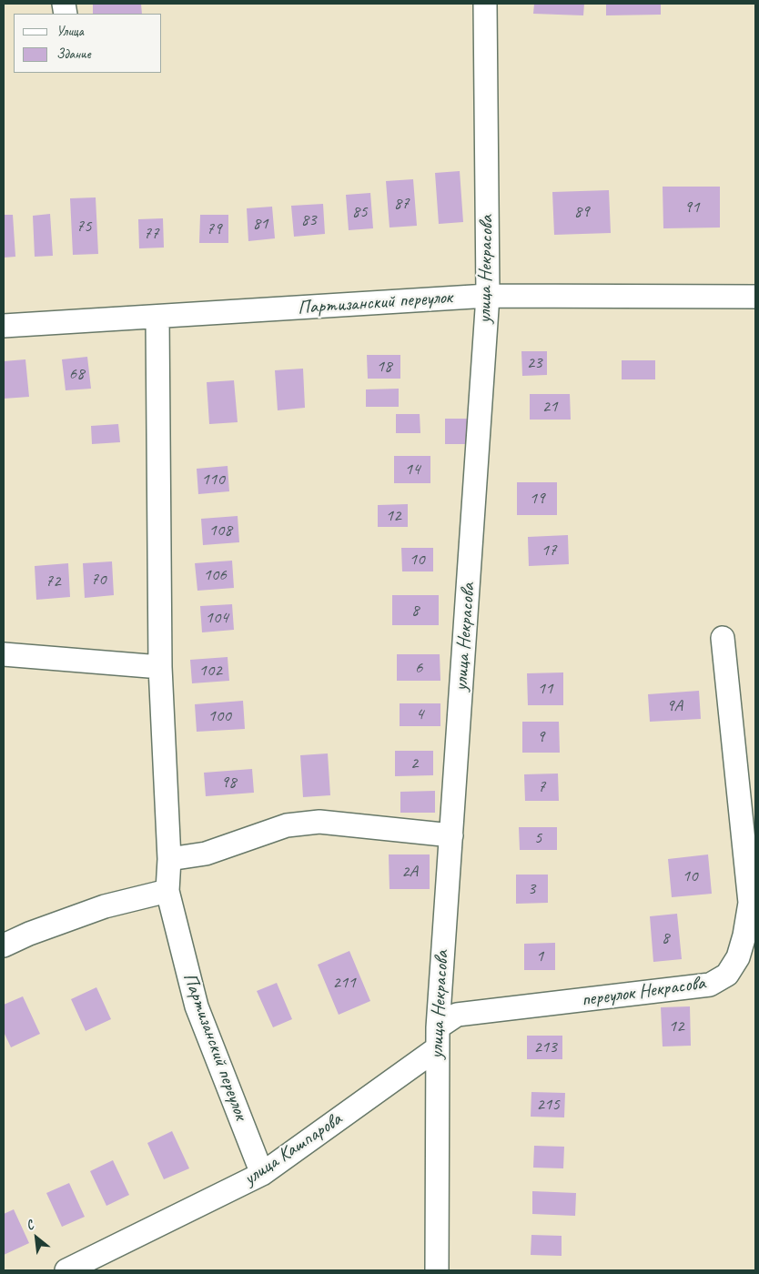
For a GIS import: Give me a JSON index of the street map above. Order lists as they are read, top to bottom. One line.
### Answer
{"streets":{"street":["улица Некрасова","Партизанский переулок","переулок Некрасова","улица Кашпарова"]},"crossings":[["улица Некрасова","Партизанский переулок"],["улица Некрасова","переулок Некрасова"],["улица Некрасова","улица Кашпарова"],["Партизанский переулок","улица Кашпарова"]],"house_numbers":["87","91","85","89","83","81","75","79","77","23","18","68","21","14","110","19","12","108","17","10","106","70","72","8","104","6","102","11","9А","4","100","9","2","98","7","5","2А","10","3","8","1","211","12","213","215"],"legend":["Улица","Здание"],"north":"top left"}
